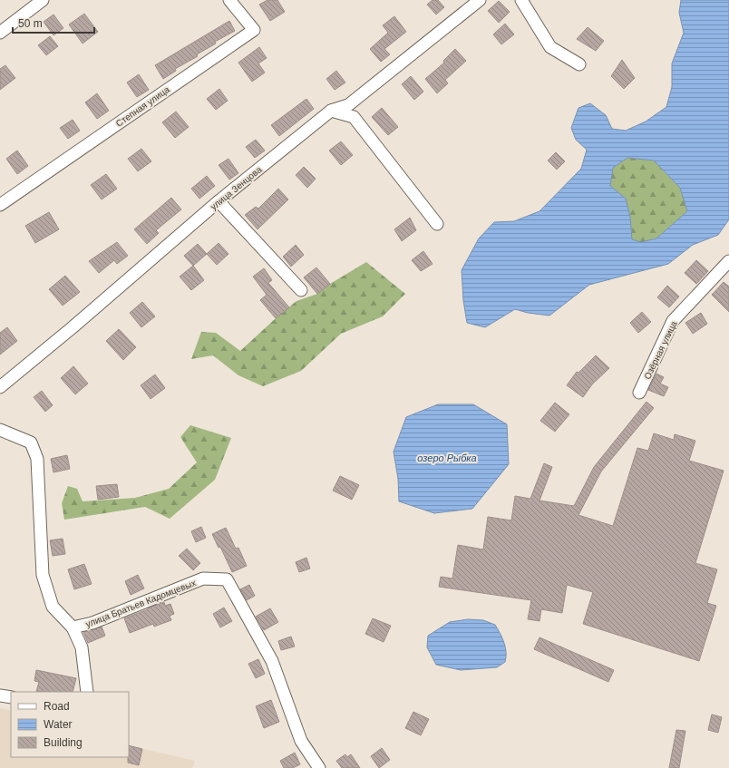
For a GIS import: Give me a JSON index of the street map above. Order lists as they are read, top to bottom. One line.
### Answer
{"streets":{"street":["Степная улица","улица Зенцова","Озёрная улица","улица Братьев Кадомцевых"]},"water":["озеро Рыбка"],"legend":["Road","Water","Building"],"scale_bar":"50 m"}
